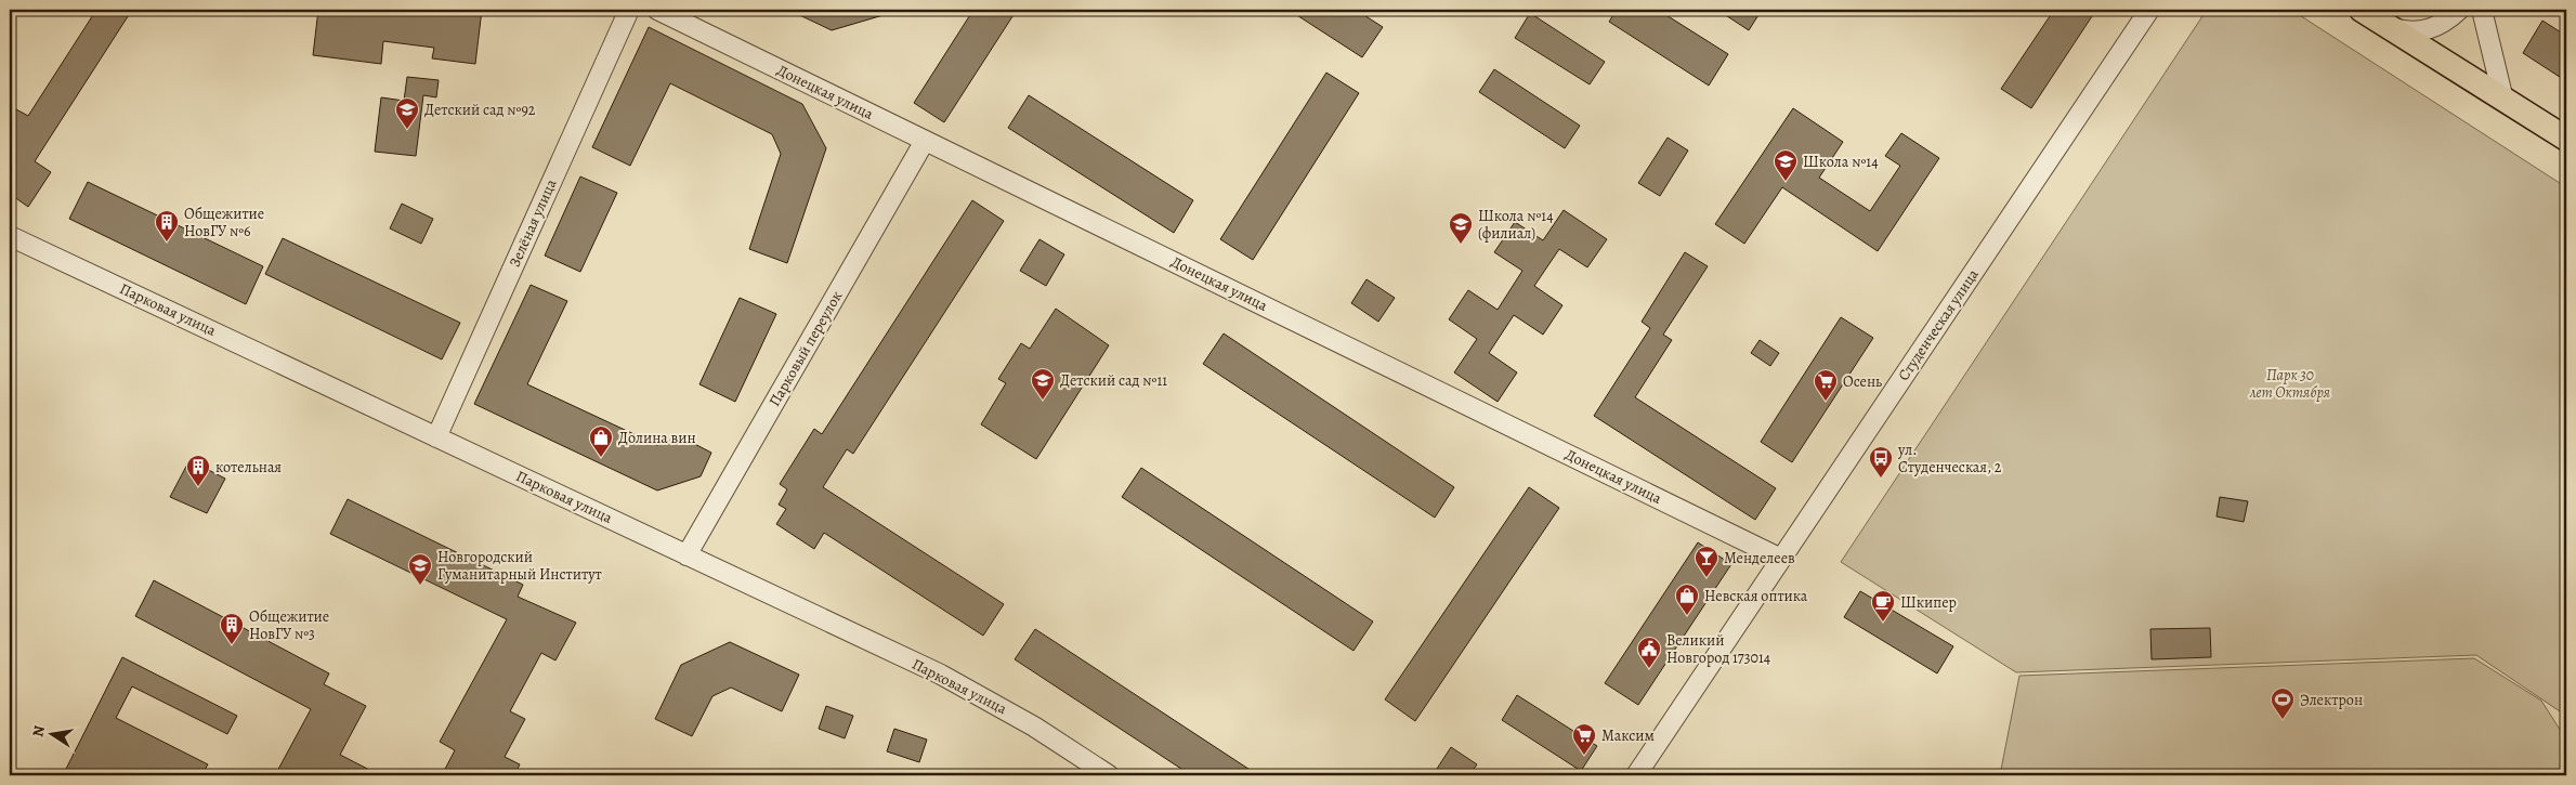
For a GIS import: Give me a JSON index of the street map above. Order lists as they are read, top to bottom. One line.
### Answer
{"streets":{"street":["Донецкая улица","Зелёная улица","Парковая улица","Студенческая улица","Парковый переулок"]},"crossings":[["Донецкая улица","Студенческая улица"],["Донецкая улица","Парковый переулок"],["Зелёная улица","Парковая улица"],["Парковая улица","Парковый переулок"]],"parks":["Парк 30 лет Октября"],"places":{"school or university":["Детский сад №92","Школа №14","Школа №14 (филиал)","Детский сад №11","Новгородский Гуманитарный Институт"],"building":["Общежитие НовГУ №6","котельная","Общежитие НовГУ №3"],"supermarket":["Осень","Максим"],"shop":["Долина вин","Невская оптика"],"bus stop":["ул. Студенческая, 2"],"bar":["Менделеев"],"cafe":["Шкипер"],"public building":["Великий Новгород 173014"],"sports":["Электрон"]},"north":"left"}
